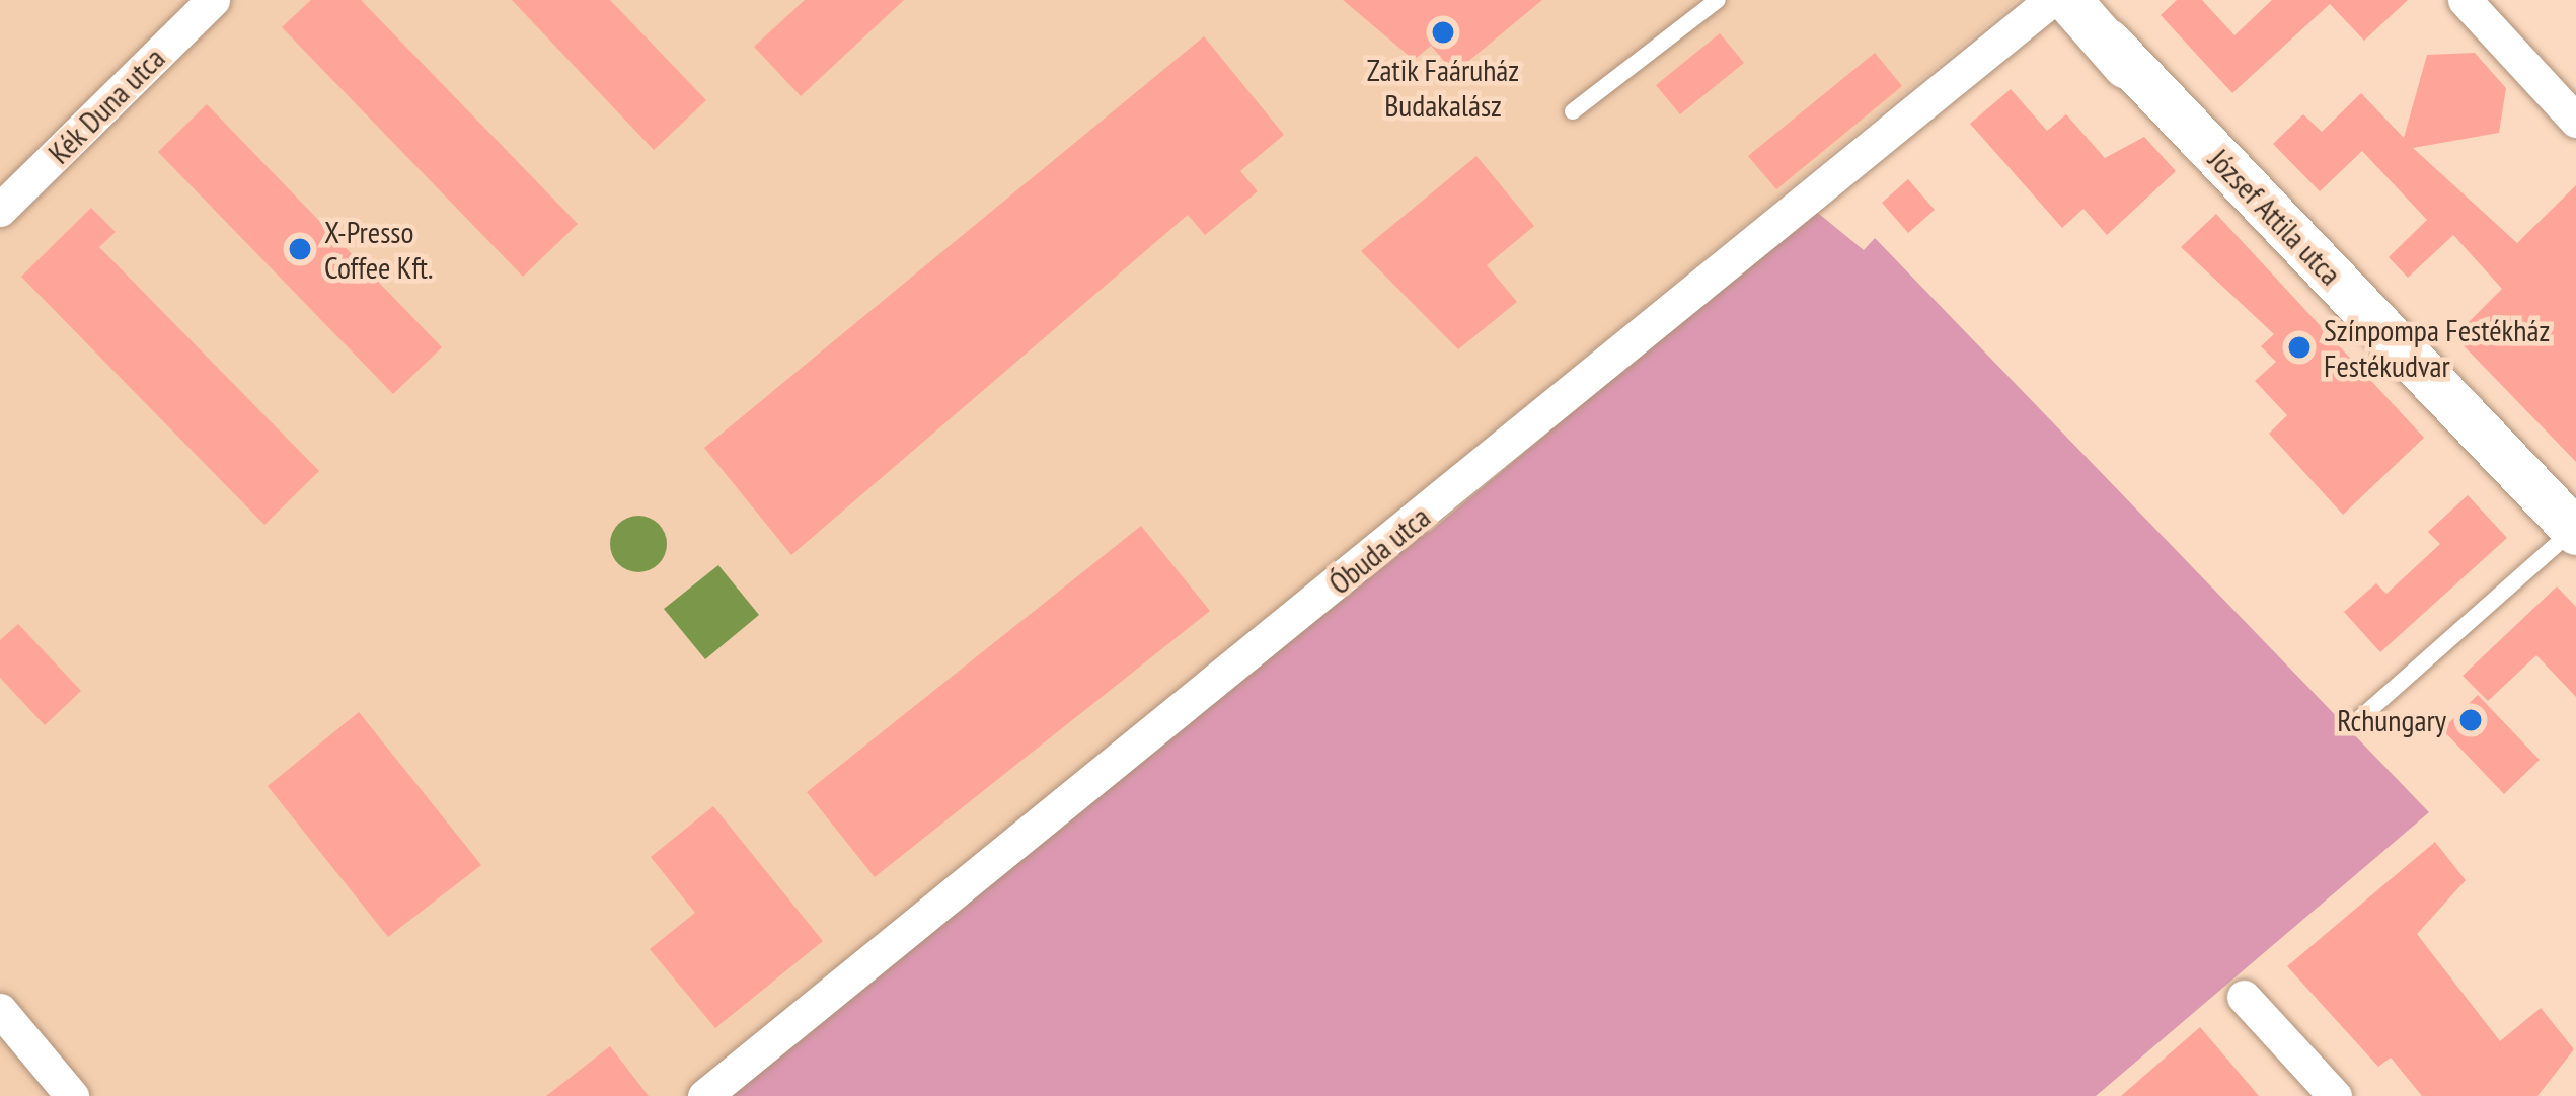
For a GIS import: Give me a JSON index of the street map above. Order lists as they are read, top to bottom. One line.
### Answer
{"streets":{"main road":["József Attila utca"],"street":["Kék Duna utca","Óbuda utca"]},"crossings":[["József Attila utca","Óbuda utca"]],"places":["Zatik Faáruház Budakalász","X-Presso Coffee Kft.","Színpompa Festékház Festékudvar","Rchungary"]}
